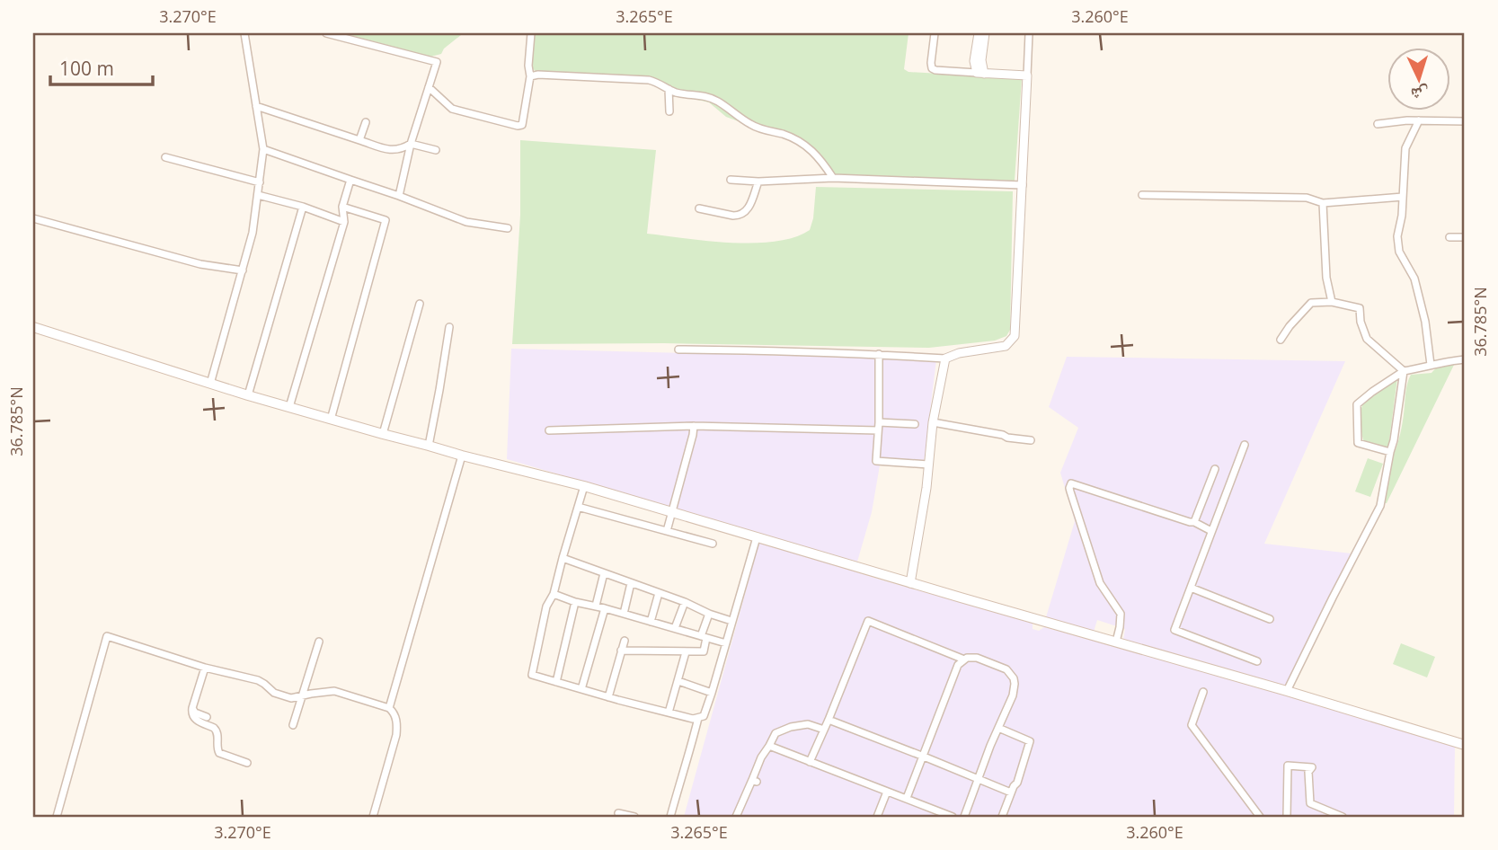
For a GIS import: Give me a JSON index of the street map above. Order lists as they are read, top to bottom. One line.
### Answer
{"scale_bar":"100 m","north":"bottom","coordinates":["3.270°E","3.265°E","3.260°E","36.785°N"]}
